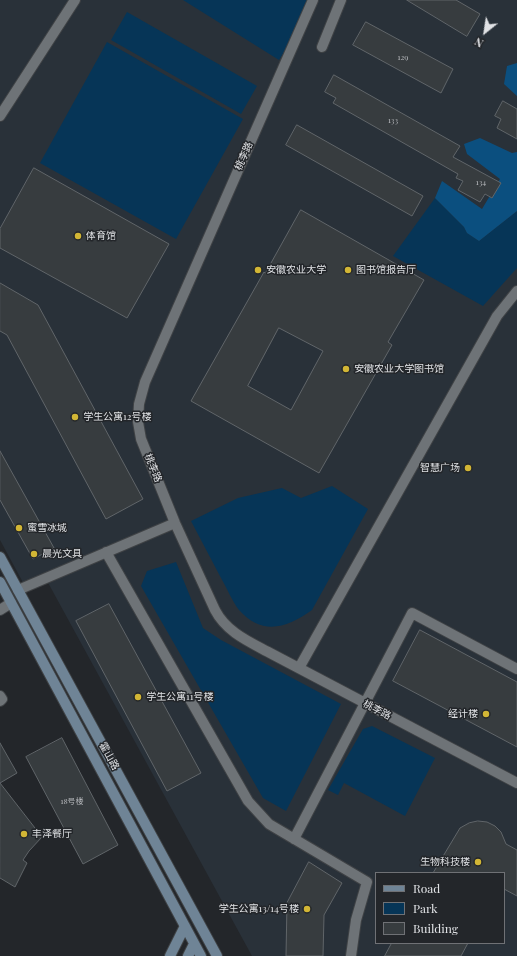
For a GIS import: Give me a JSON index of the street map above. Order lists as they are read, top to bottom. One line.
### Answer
{"streets":{"main road":["霍山路"],"street":["桃李路"]},"places":["体育馆","安徽农业大学","图书馆报告厅","安徽农业大学图书馆","学生公寓12号楼","智慧广场","蜜雪冰城","晨光文具","学生公寓11号楼","经计楼","丰泽餐厅","生物科技楼","学生公寓13/14号楼"],"house_numbers":["129","133","134","18号楼"],"legend":["Road","Park","Building"],"north":"bottom left"}
